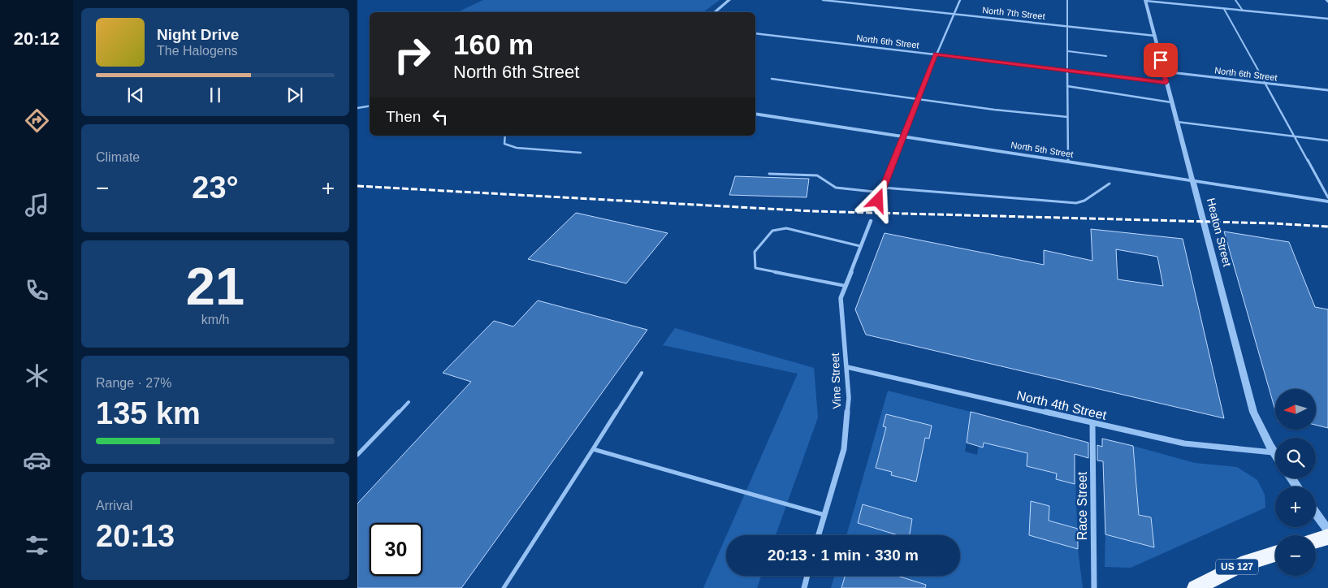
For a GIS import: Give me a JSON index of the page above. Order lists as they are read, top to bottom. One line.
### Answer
{"streets":{"highway":["US 127"],"street":["North 7th Street","North 6th Street","North 5th Street","Heaton Street","Vine Street","North 4th Street","Race Street"]},"crossings":[["North 7th Street","Heaton Street"],["North 6th Street","Heaton Street"],["North 5th Street","Heaton Street"],["Heaton Street","North 4th Street"],["Vine Street","North 4th Street"],["North 4th Street","Race Street"]],"north":"left","page":{"tabs":"20:12","turn":["160 m","North 6th Street"],"song":["Night Drive","The Halogens"],"then":"Then","tile":["Climate",["21","km/h"],["Range · 27%","135 km"],["Arrival","20:13"]],"heat":["−","23°","+"],"map_buttons":["+","−"],"limit":"30","trip":"20:13 · 1 min · 330 m"}}
